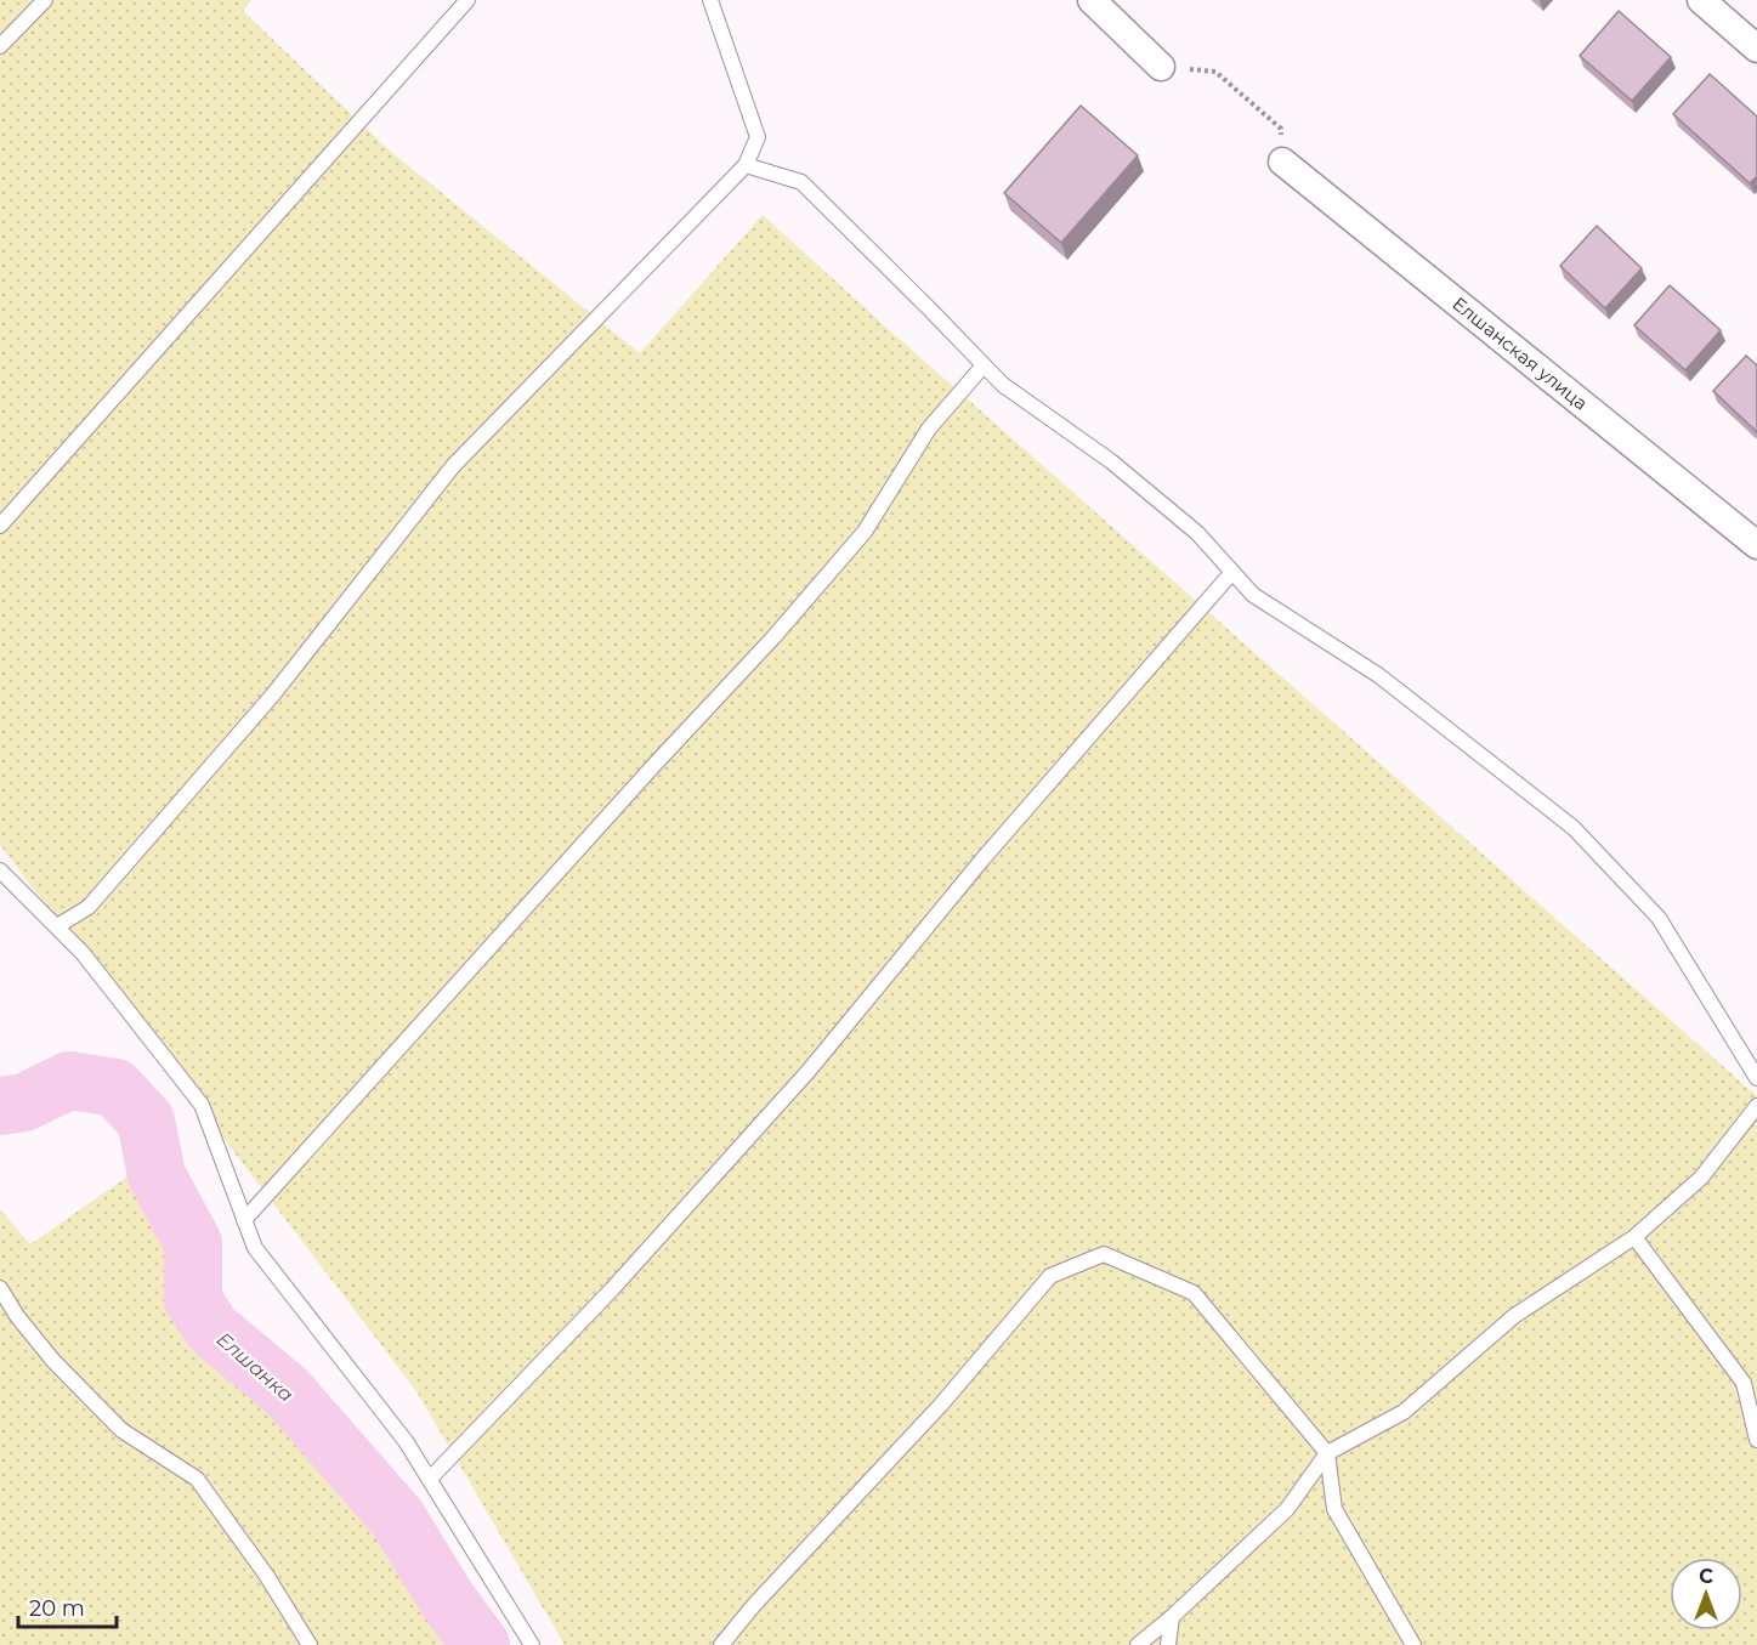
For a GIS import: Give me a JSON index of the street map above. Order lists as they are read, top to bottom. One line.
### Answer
{"streets":{"street":["Елшанская улица"]},"water":["Елшанка"],"scale_bar":"20 m","north":"top"}
